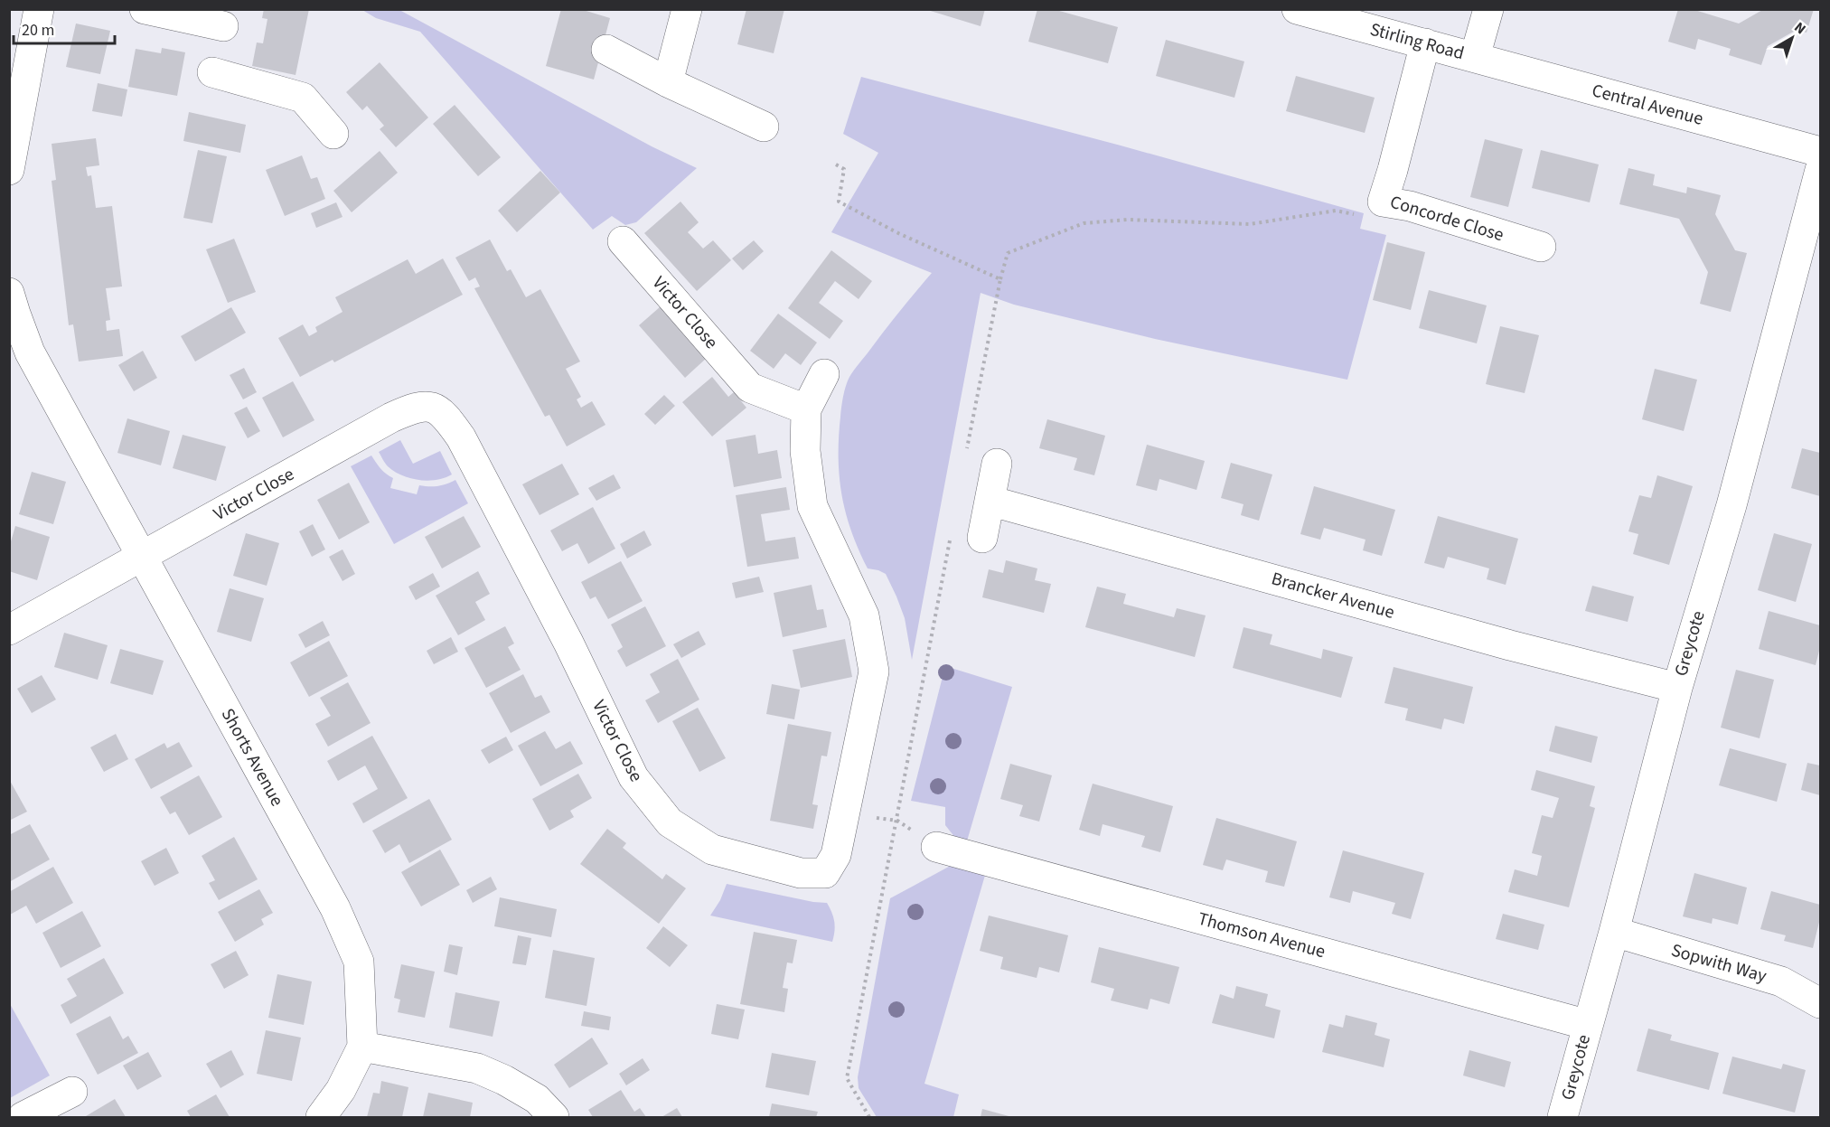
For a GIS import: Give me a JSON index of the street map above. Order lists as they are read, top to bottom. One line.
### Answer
{"streets":{"street":["Stirling Road","Central Avenue","Concorde Close","Victor Close","Brancker Avenue","Greycote","Shorts Avenue","Thomson Avenue","Sopwith Way"]},"crossings":[["Stirling Road","Central Avenue"],["Stirling Road","Concorde Close"],["Victor Close","Shorts Avenue"],["Brancker Avenue","Greycote"],["Greycote","Thomson Avenue"],["Greycote","Sopwith Way"]],"scale_bar":"20 m","north":"top right"}
